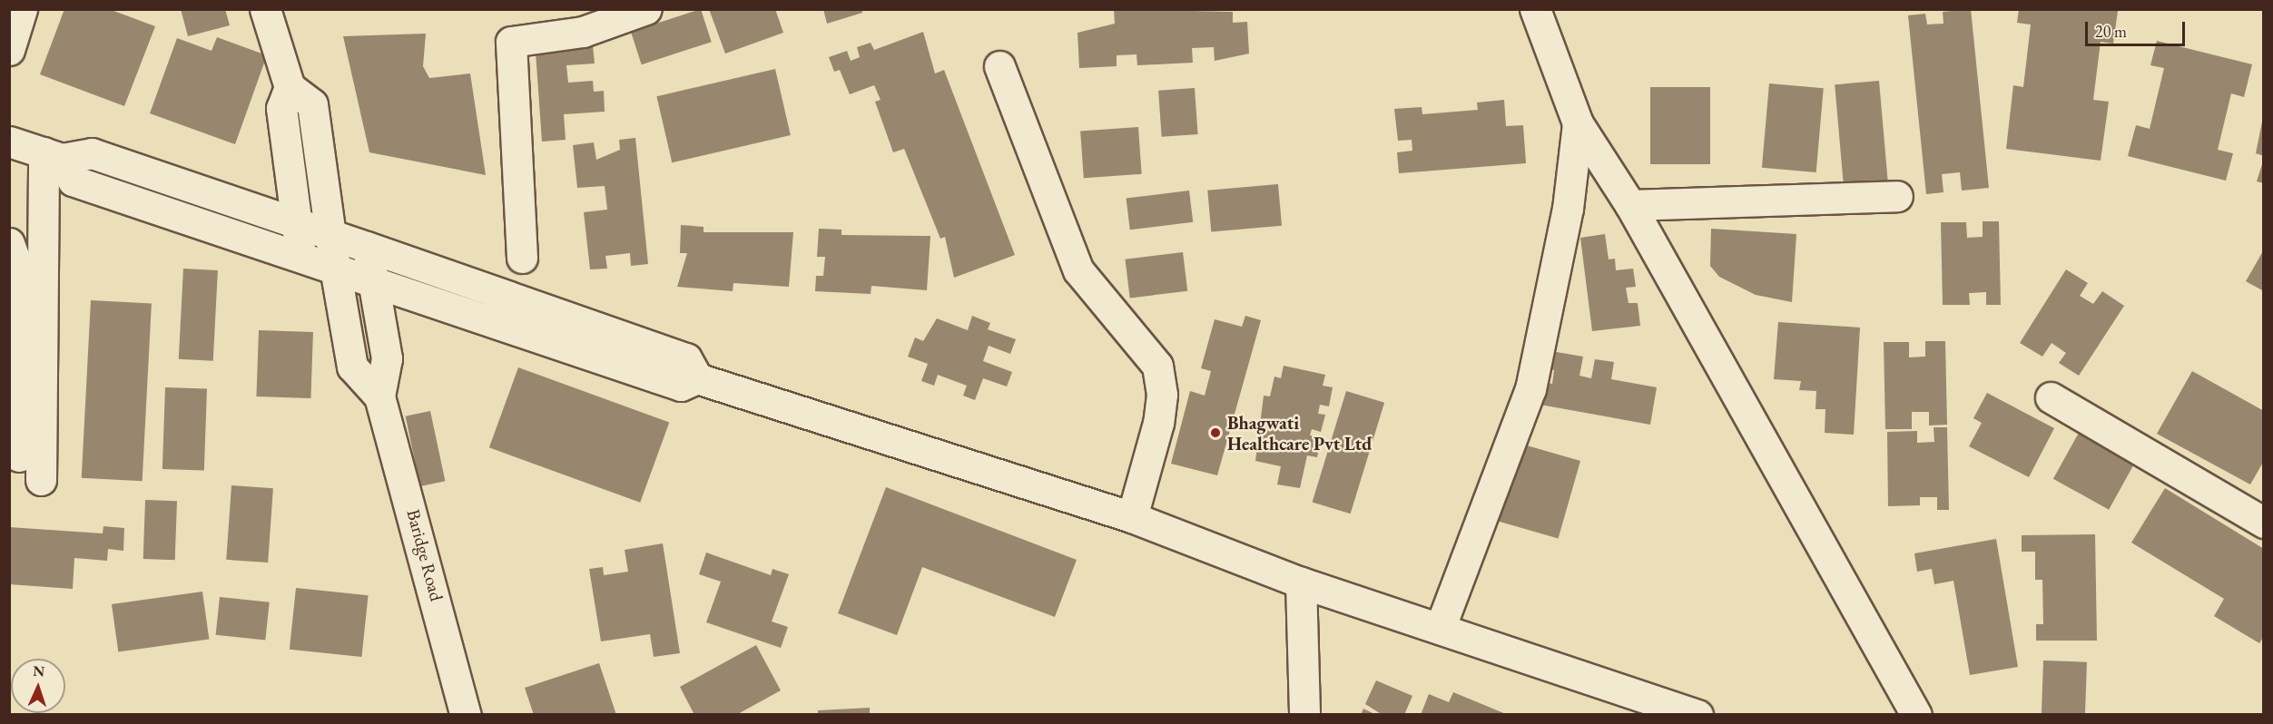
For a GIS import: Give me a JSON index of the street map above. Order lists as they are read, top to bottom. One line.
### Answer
{"streets":{"street":["Baridge Road"]},"places":["Bhagwati Healthcare Pvt Ltd"],"scale_bar":"20 m","north":"top"}
